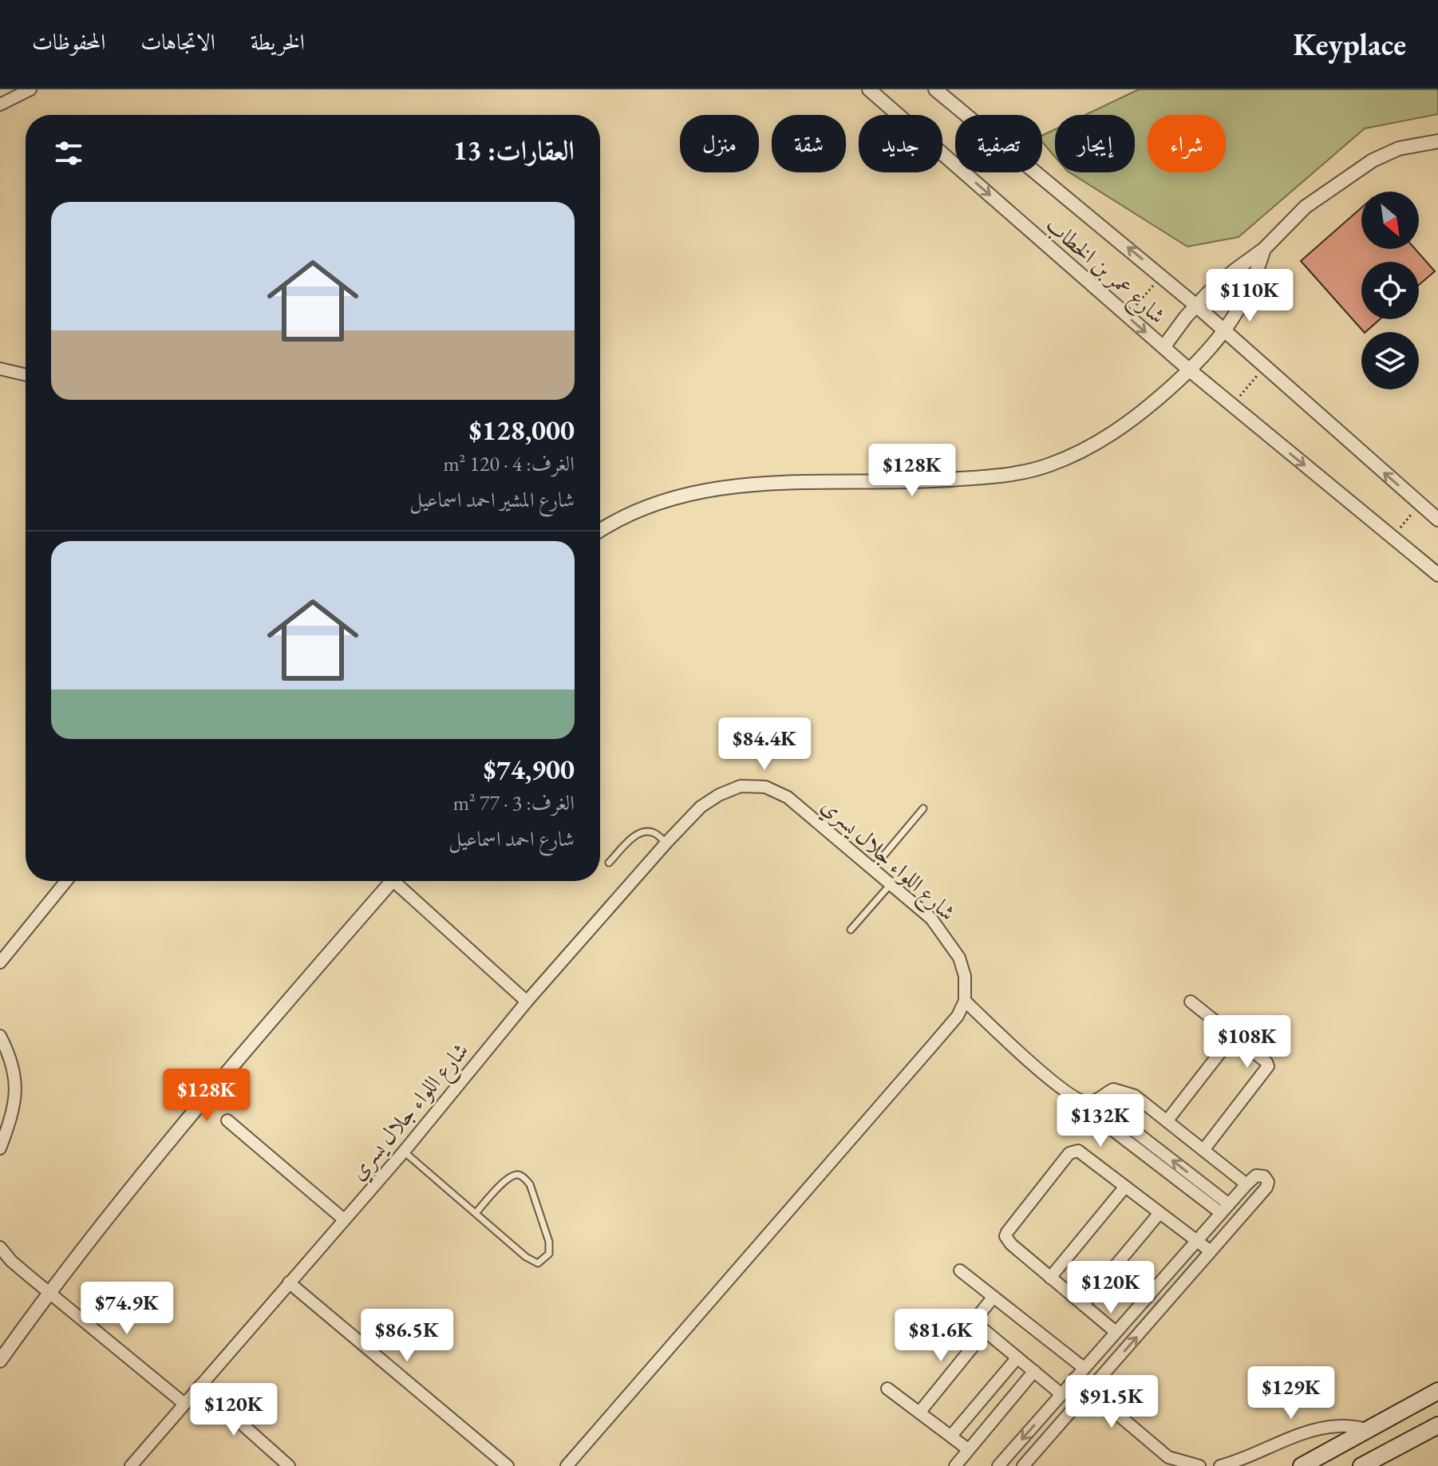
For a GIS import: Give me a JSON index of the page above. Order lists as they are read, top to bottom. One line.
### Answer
{"streets":{"street":["شارع عمر بن الخطاب","شارع اللواء جلال يسري"]},"north":"bottom right","page":{"header":"Keyplace","nav":["الخريطة","الاتجاهات","المحفوظات"],"chip":["شراء","إيجار","تصفية","جديد","شقة","منزل"],"heading":"العقارات: 13","list":[{"name":"$128,000","note":"الغرف: 4 · 120 m² · شارع المشير احمد اسماعيل"},{"name":"$74,900","note":"الغرف: 3 · 77 m² · شارع احمد اسماعيل"}],"price":["$110K","$128K","$84.4K","$108K","$128K","$132K","$120K","$74.9K","$86.5K","$81.6K","$129K","$91.5K","$120K"]}}
